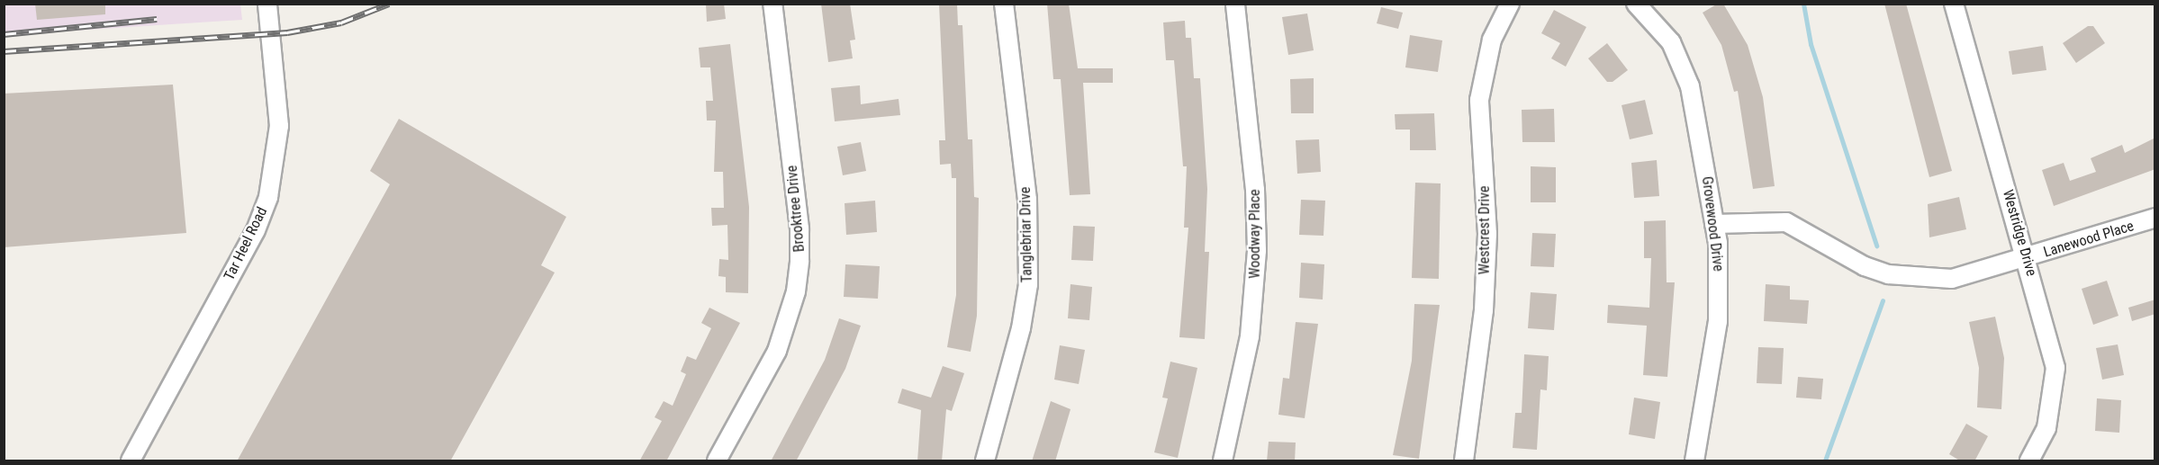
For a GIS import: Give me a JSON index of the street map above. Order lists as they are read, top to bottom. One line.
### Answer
{"streets":{"street":["Brooktree Drive","Grovewood Drive","Westcrest Drive","Westridge Drive","Woodway Place","Tanglebriar Drive","Lanewood Place","Tar Heel Road"]},"crossings":[["Grovewood Drive","Lanewood Place"],["Westridge Drive","Lanewood Place"]]}
